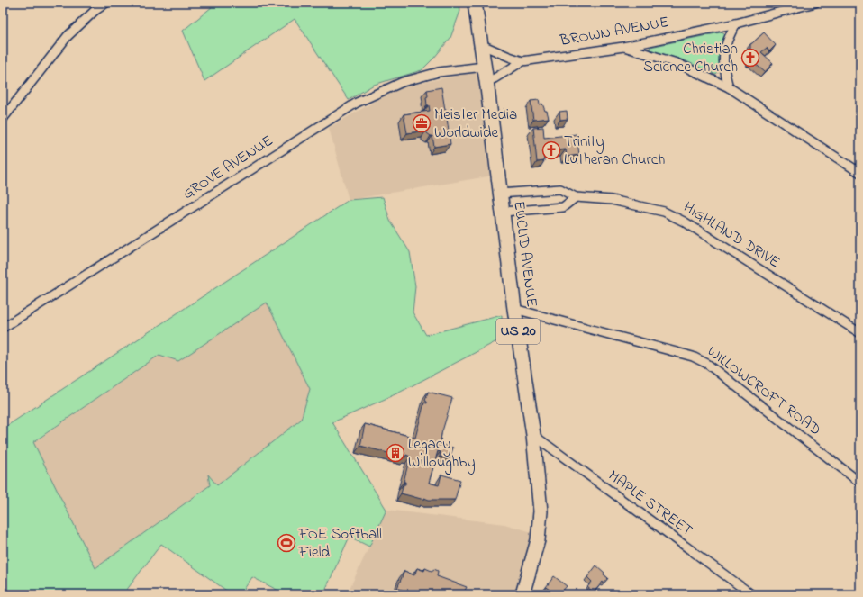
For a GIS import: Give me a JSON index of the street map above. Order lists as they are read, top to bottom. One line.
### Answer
{"streets":{"main road":["EUCLID AVENUE","US 20"],"street":["BROWN AVENUE","GROVE AVENUE","HIGHLAND DRIVE","WILLOWCROFT ROAD","MAPLE STREET"]},"crossings":[["BROWN AVENUE","EUCLID AVENUE"],["GROVE AVENUE","EUCLID AVENUE"],["HIGHLAND DRIVE","EUCLID AVENUE"],["EUCLID AVENUE","WILLOWCROFT ROAD"],["EUCLID AVENUE","MAPLE STREET"]],"places":{"church":["Christian Science Church","Trinity Lutheran Church"],"office":["Meister Media Worldwide"],"building":["Legacy Willoughby"],"sports":["FOE Softball Field"]}}
